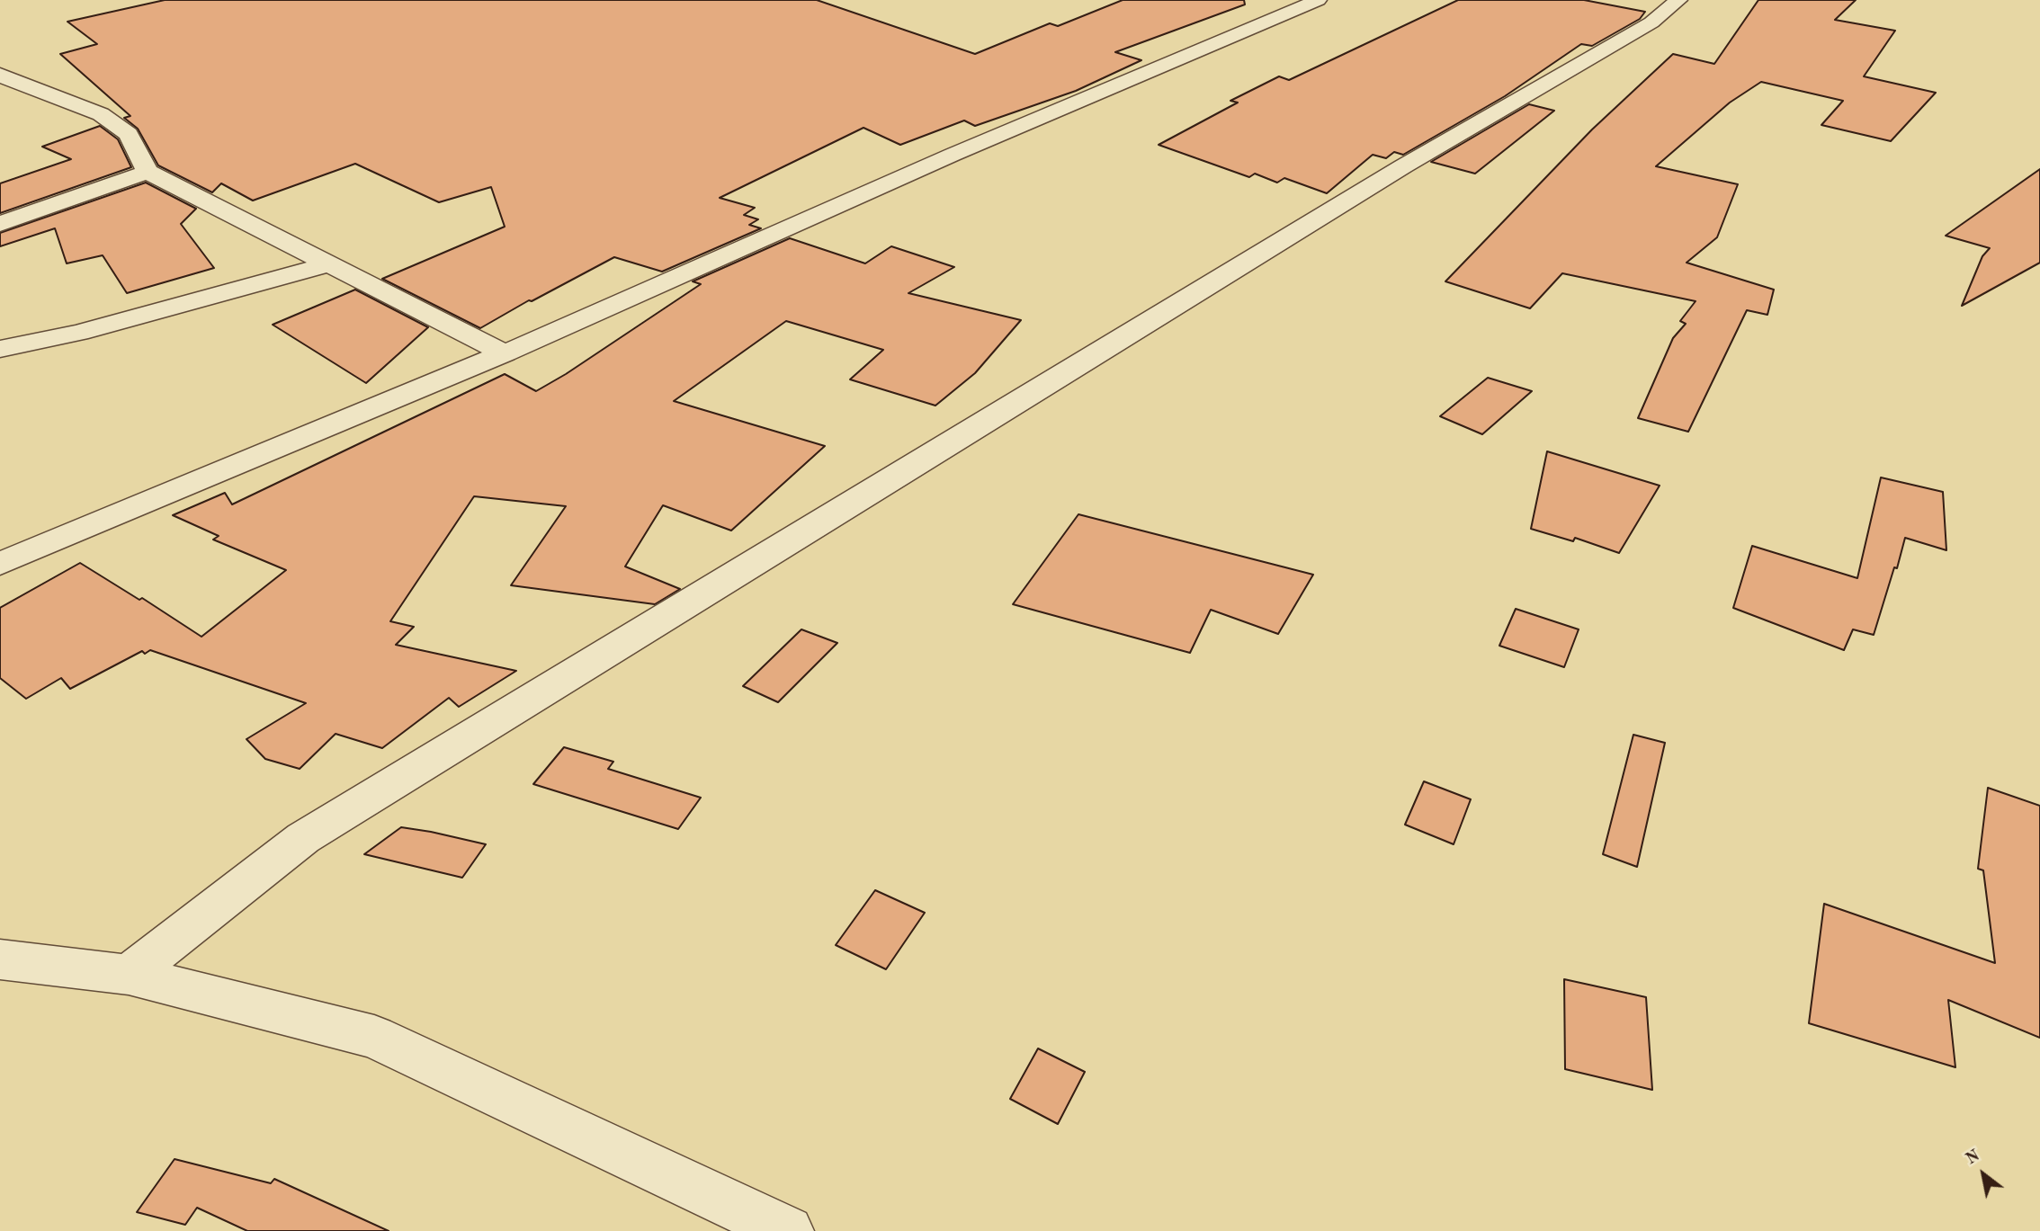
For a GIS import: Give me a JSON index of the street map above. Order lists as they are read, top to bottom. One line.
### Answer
{"north":"top left"}
